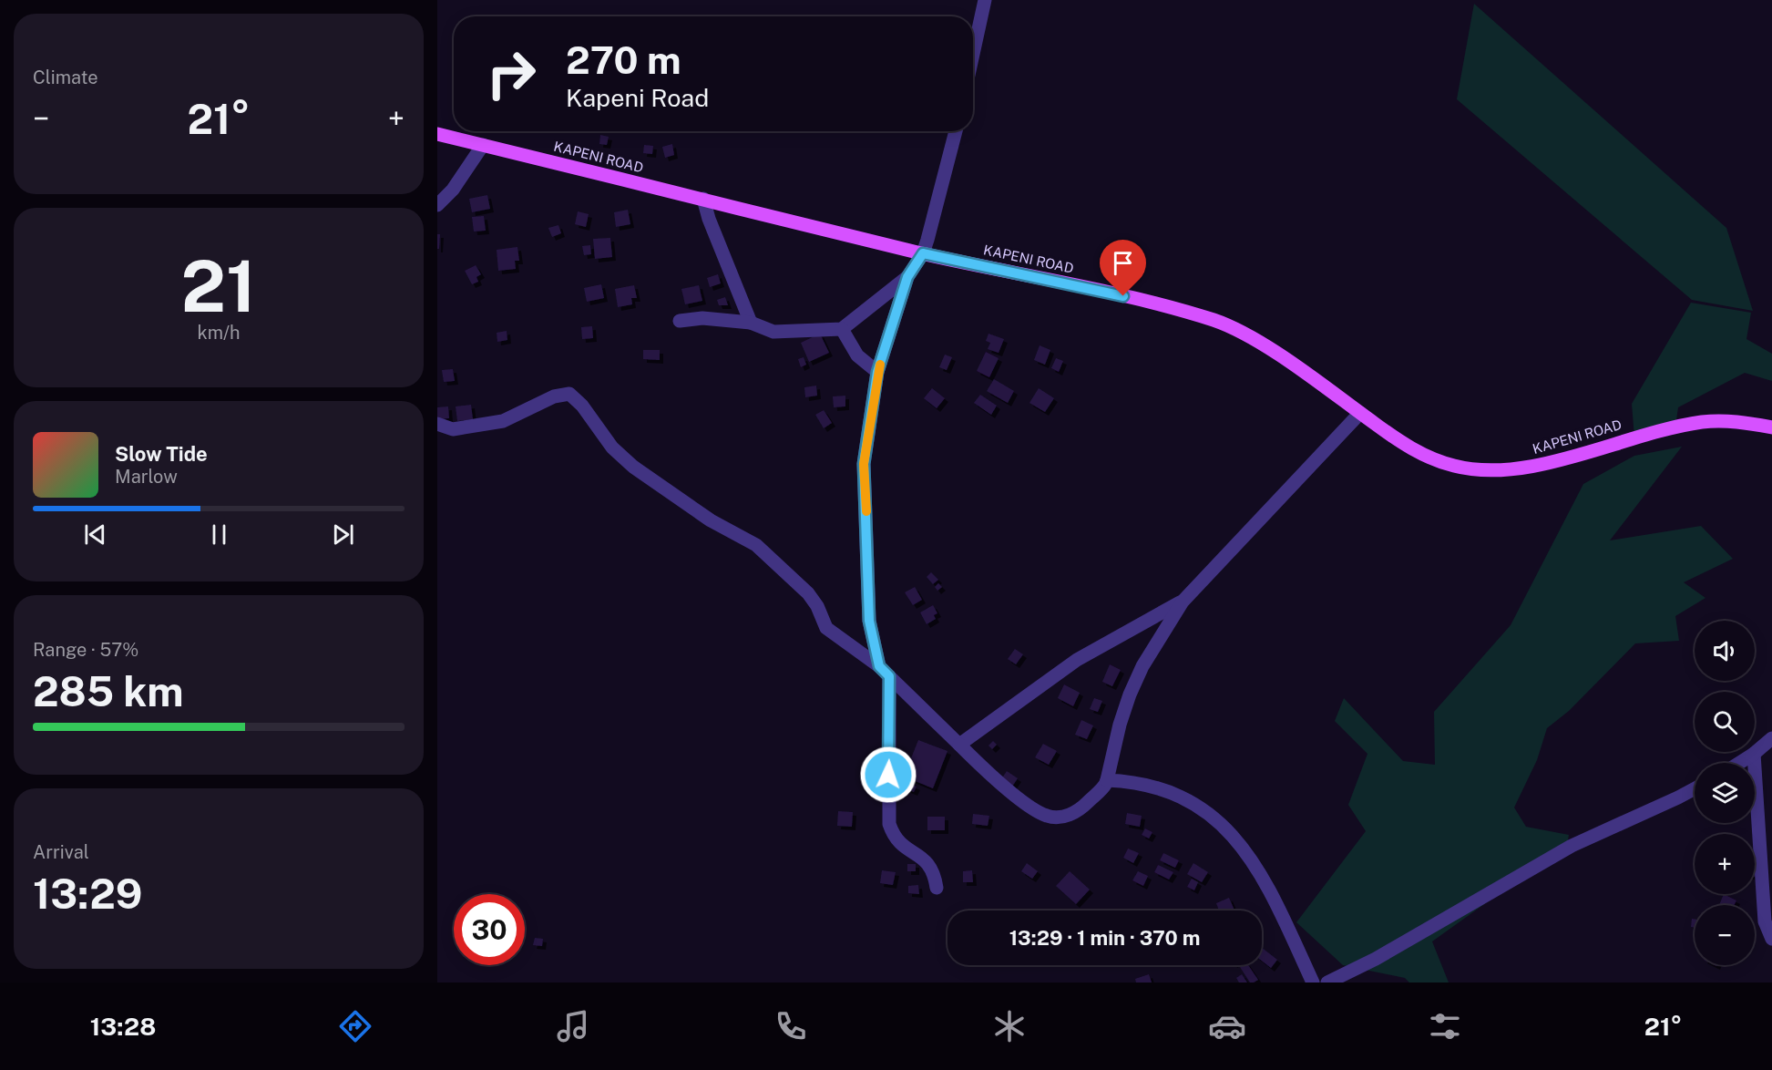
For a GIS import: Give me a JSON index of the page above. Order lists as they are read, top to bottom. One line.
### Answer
{"streets":{"main road":["KAPENI ROAD"]},"page":{"tile":["Climate",["21","km/h"],["Range · 57%","285 km"],["Arrival","13:29"]],"turn":["270 m","Kapeni Road"],"heat":["−","21°","+"],"song":["Slow Tide","Marlow"],"map_buttons":["+","−"],"limit":"30","trip":"13:29 · 1 min · 370 m","tabs":["13:28","21°"]}}
